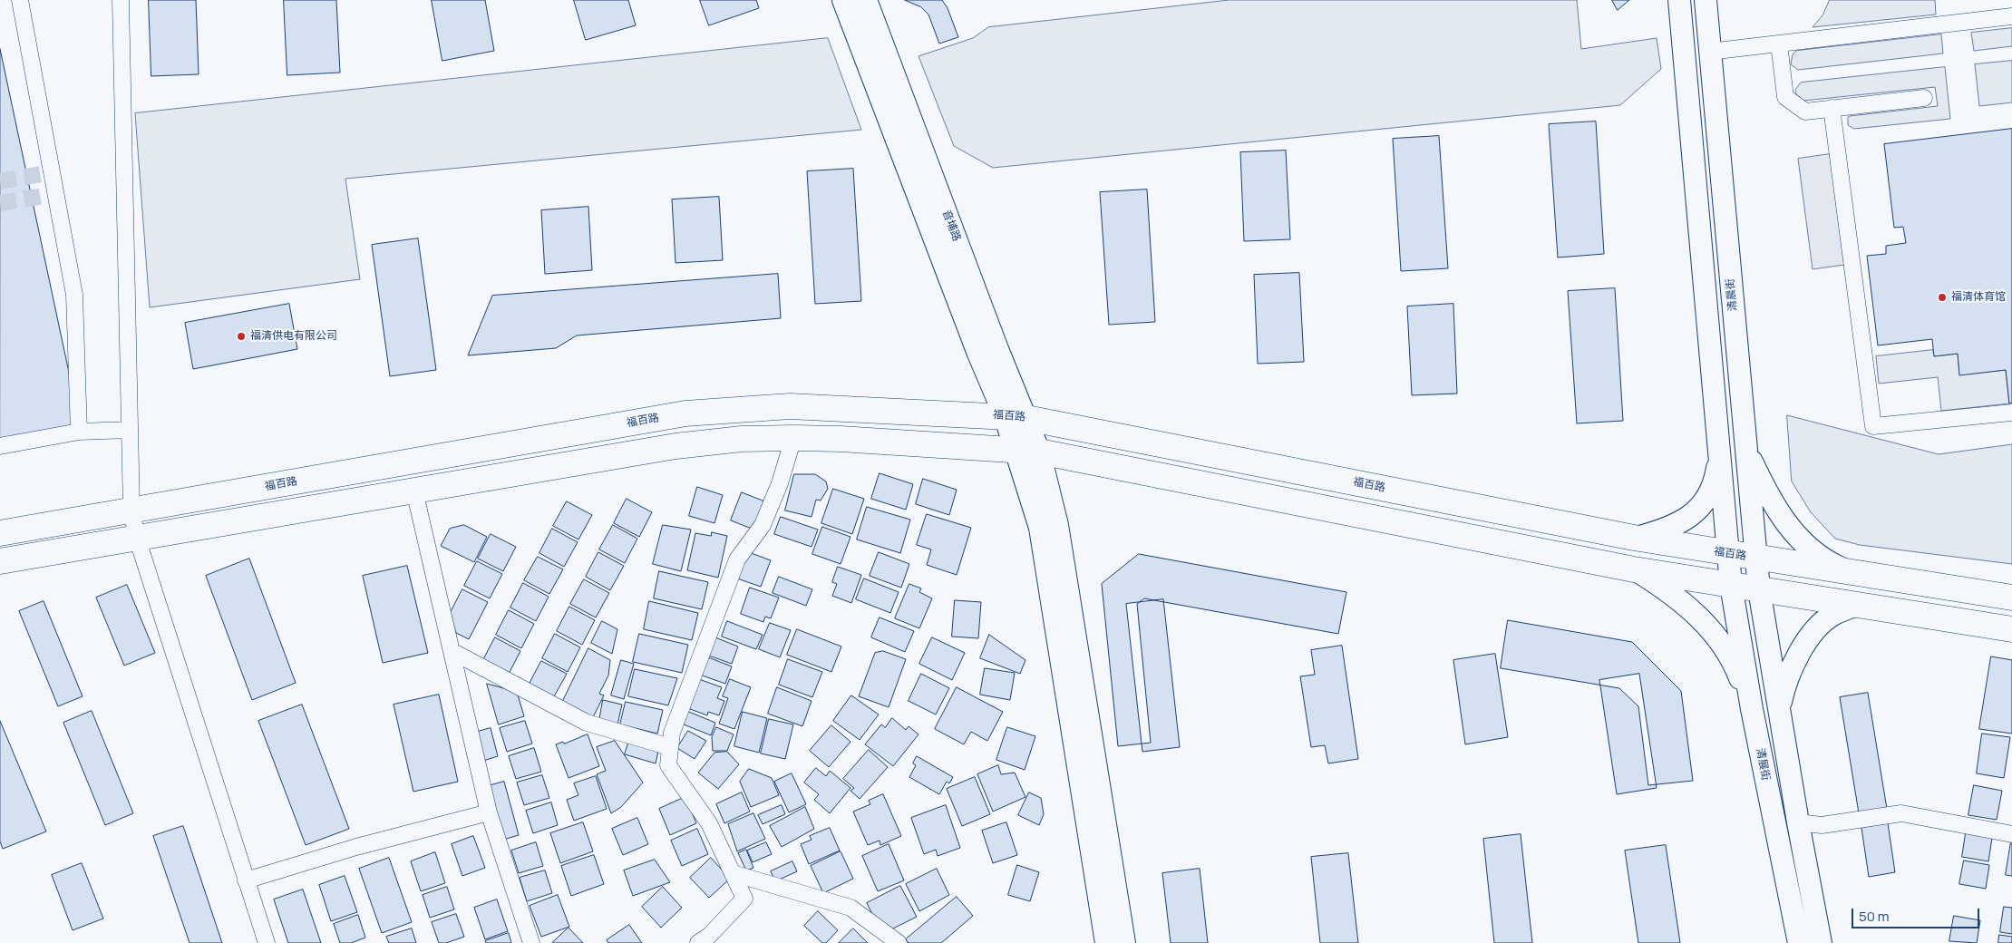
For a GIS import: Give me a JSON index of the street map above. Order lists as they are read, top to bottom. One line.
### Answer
{"streets":{"main road":["福百路"],"street":["音埔路","清晨街","清展街"]},"crossings":[["音埔路","福百路"],["清晨街","福百路"]],"places":["福清体育馆","福清供电有限公司"],"scale_bar":"50 m"}
